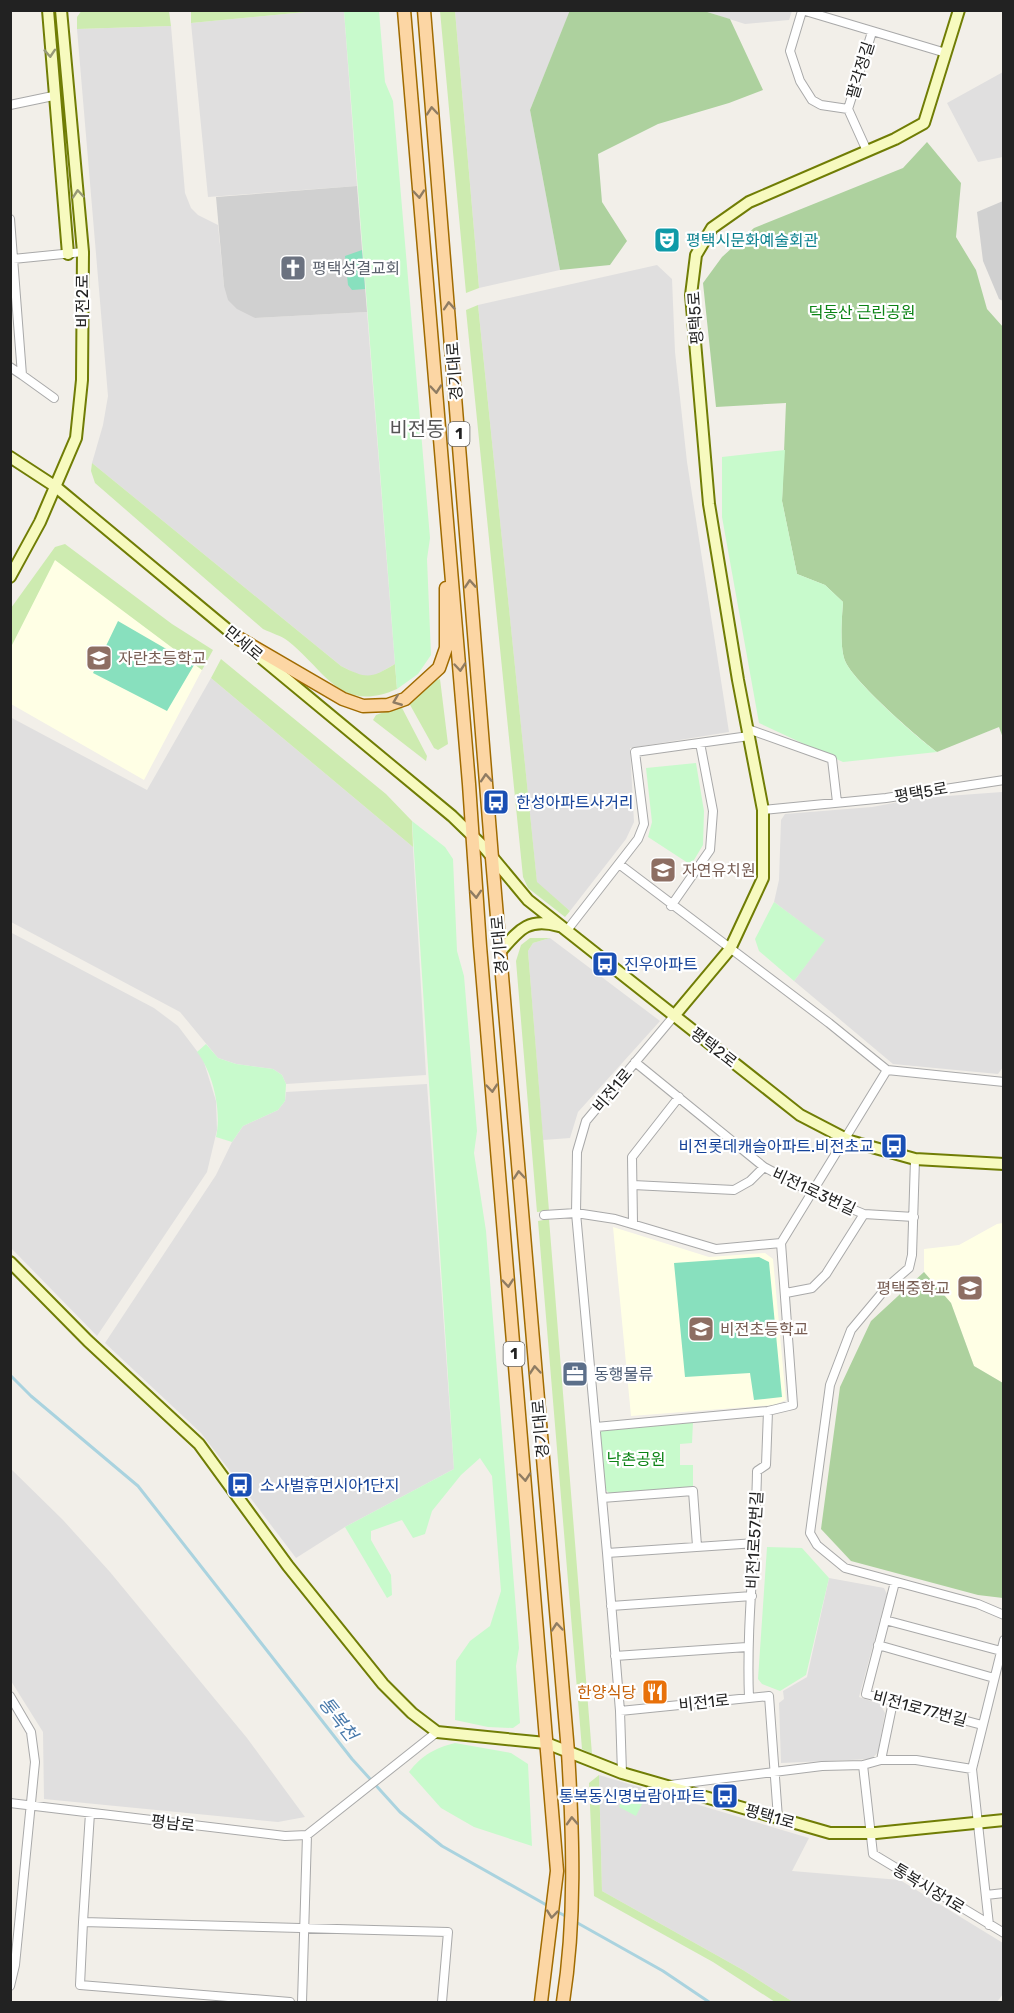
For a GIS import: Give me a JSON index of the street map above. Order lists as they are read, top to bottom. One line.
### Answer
{"streets":{"main road":["경기대로","1"],"street":["팔각정길","비전2로","평택5로","만세로","평택2로","비전1로","비전1로3번길","비전1로57번길","비전1로77번길","평택1로","평남로","통복시장1로"]},"crossings":[["팔각정길","평택5로"],["비전2로","만세로"],["평택5로","평택2로"],["평택5로","비전1로"],["경기대로","만세로"],["경기대로","평택2로"],["경기대로","평택1로"],["만세로","평택2로"],["평택2로","비전1로"],["비전1로","비전1로3번길"],["비전1로","비전1로57번길"],["평택1로","통복시장1로"]],"districts":["비전동"],"water":["통복천"],"parks":["덕동산 근린공원","낙촌공원"],"places":{"theatre":["평택시문화예술회관"],"church":["평택성결교회"],"school or university":["자란초등학교","자연유치원","평택중학교","비전초등학교"],"bus stop":["한성아파트사거리","진우아파트","비전롯데캐슬아파트.비전초교","소사벌휴먼시아1단지","통복동신명보람아파트"],"office":["동행물류"],"restaurant":["한양식당"]}}
